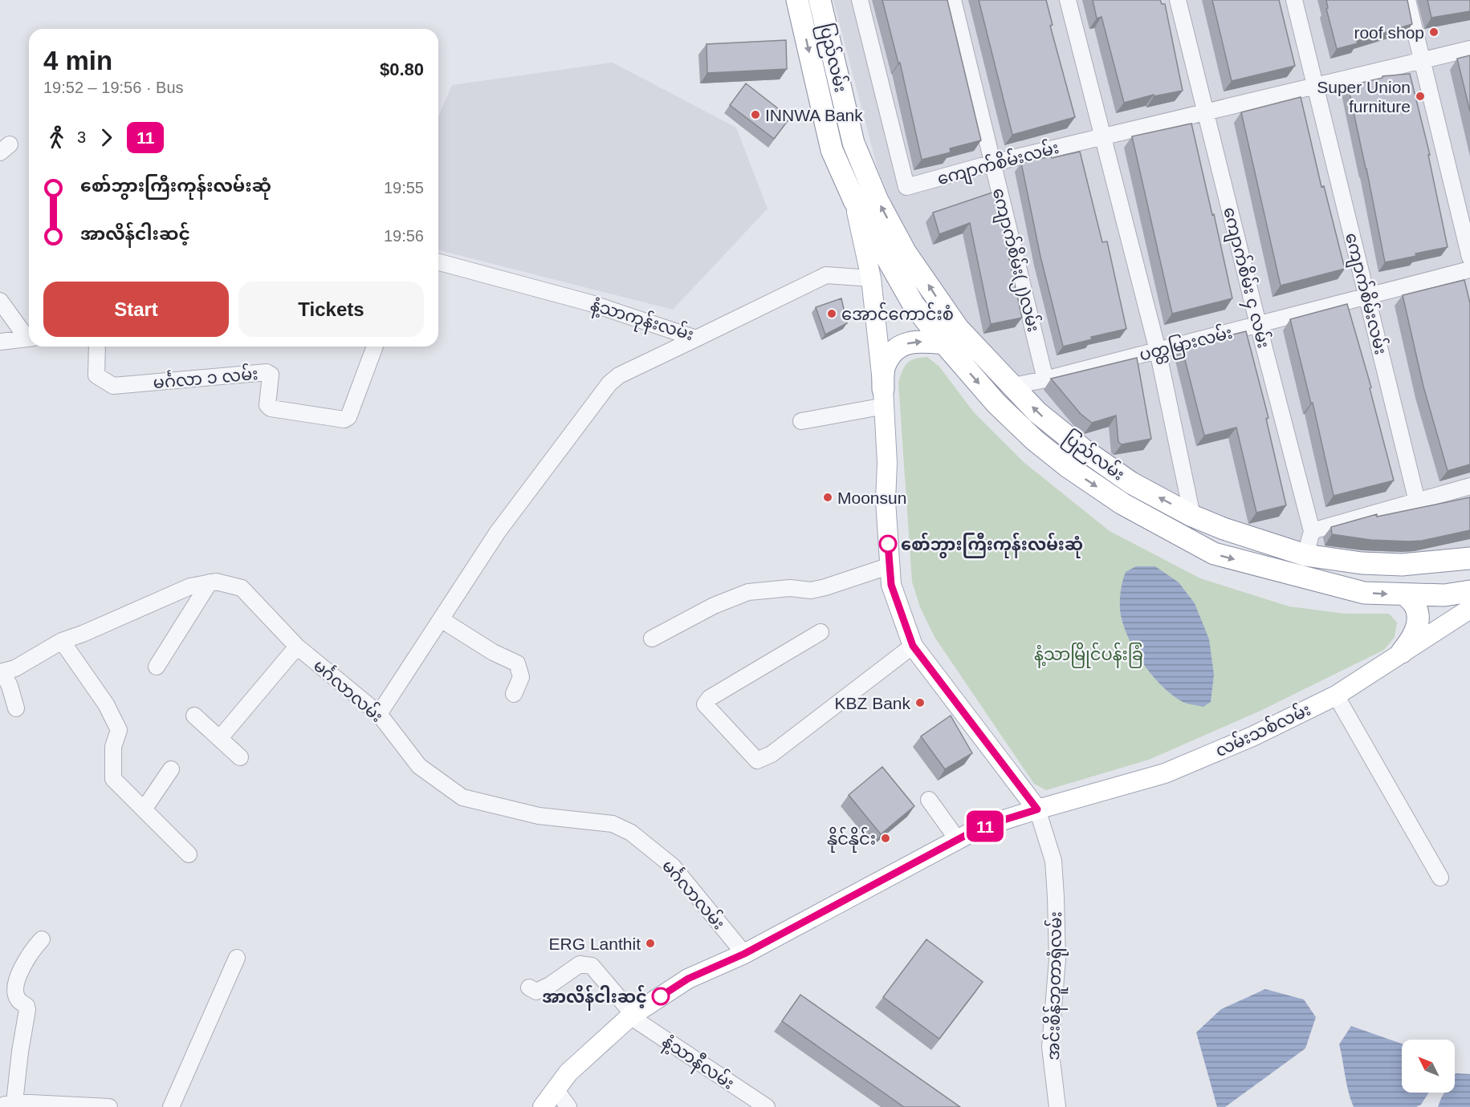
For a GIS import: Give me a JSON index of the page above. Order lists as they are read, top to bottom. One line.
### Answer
{"streets":{"highway":["ပြည်လမ်း"],"main road":["လမ်းသစ်လမ်း"],"street":["ကျောက်စိမ်းလမ်း","ကျောက်စိမ်း(၂)လမ်း","ကျောက်စိမ်း ၄ လမ်း","နံ့သာကုန်းလမ်း","ပတ္တမြားလမ်း","မင်္ဂလာ ၁ လမ်း","မင်္ဂလာလမ်း","အင်းစိန်ဘူတာရုံလမ်း","နံ့သာနီလမ်း"]},"crossings":[["ပြည်လမ်း","ကျောက်စိမ်း ၄ လမ်း"],["ပြည်လမ်း","ပတ္တမြားလမ်း"],["ကျောက်စိမ်းလမ်း","ကျောက်စိမ်း(၂)လမ်း"],["ကျောက်စိမ်းလမ်း","ကျောက်စိမ်း ၄ လမ်း"],["ကျောက်စိမ်းလမ်း","ပတ္တမြားလမ်း"],["ကျောက်စိမ်း(၂)လမ်း","ပတ္တမြားလမ်း"],["ကျောက်စိမ်း ၄ လမ်း","ပတ္တမြားလမ်း"],["မင်္ဂလာလမ်း","လမ်းသစ်လမ်း"],["လမ်းသစ်လမ်း","အင်းစိန်ဘူတာရုံလမ်း"],["လမ်းသစ်လမ်း","နံ့သာနီလမ်း"]],"parks":["နံ့သာမြိုင်ပန်းခြံ"],"places":["roof shop","Super Union furniture","INNWA Bank","အောင်ကောင်းစံ","Moonsun","စော်ဘွားကြီးကုန်းလမ်းဆုံ","KBZ Bank","နိုင်နိုင်း","ERG Lanthit","အာလိန်ငါးဆင့်"],"lines":["bus line 11"],"north":"top left","page":{"on_map":"11","heading":["4 min","19:52 – 19:56 · Bus","$0.80"],"legs":["3","11"],"list":[{"name":"စော်ဘွားကြီးကုန်းလမ်းဆုံ","value":"19:55"},{"name":"အာလိန်ငါးဆင့်","value":"19:56"}],"buttons":["Start","Tickets"]}}
